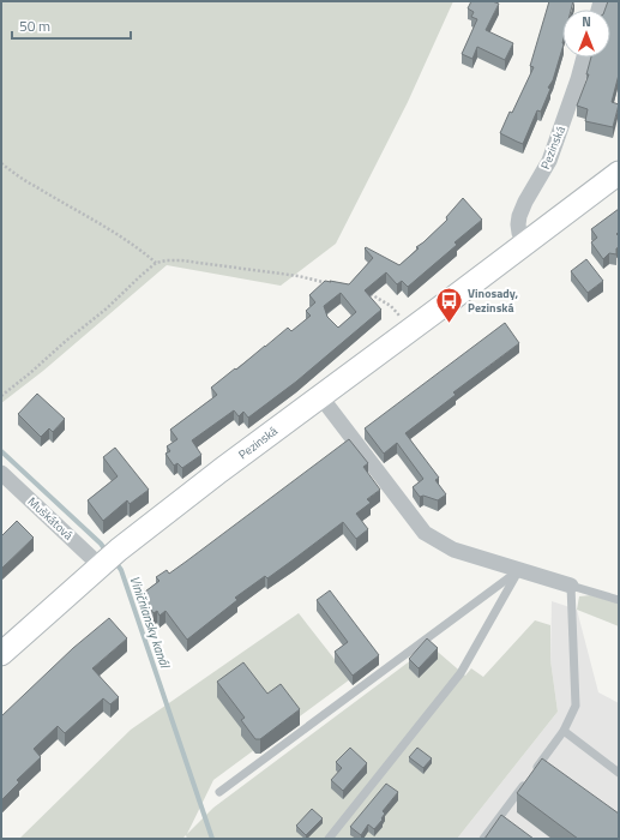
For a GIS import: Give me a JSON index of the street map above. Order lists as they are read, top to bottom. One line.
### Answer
{"streets":{"main road":["Pezinská"],"street":["Muškátová"]},"crossings":[["Pezinská","Muškátová"]],"water":["Viničniansky kanál"],"places":{"bus stop":["Vinosady, Pezinská"]},"scale_bar":"50 m","north":"top"}
